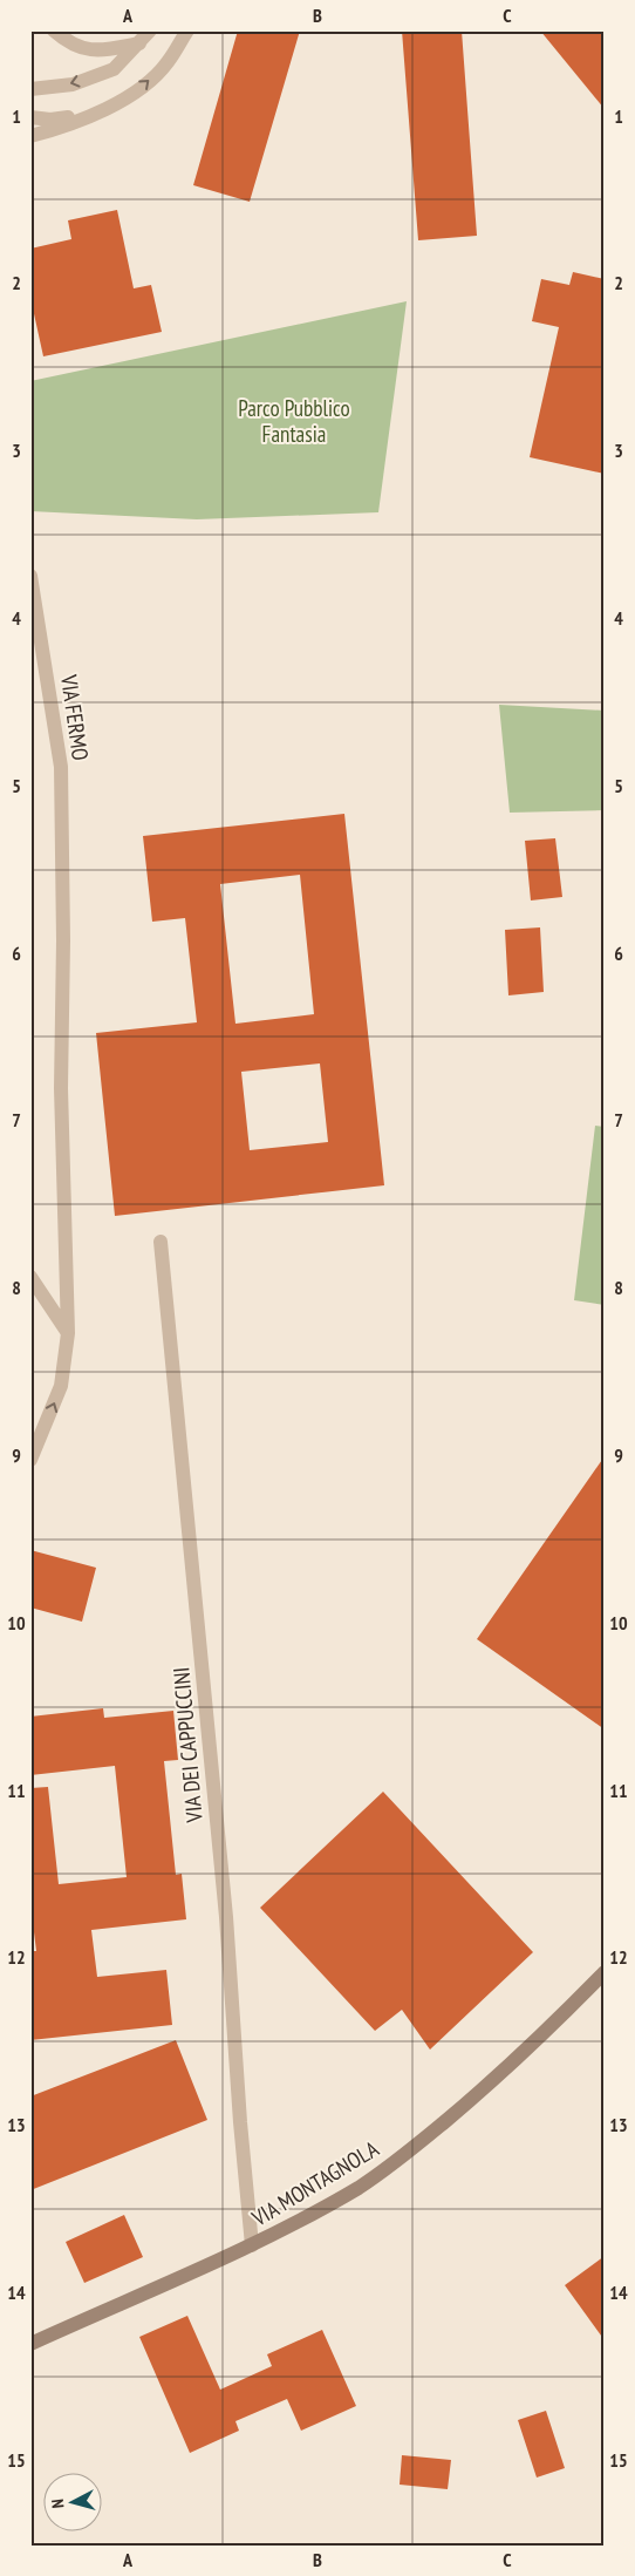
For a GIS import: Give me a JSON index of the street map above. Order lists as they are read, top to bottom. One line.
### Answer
{"streets":{"main road":["VIA MONTAGNOLA"],"street":["VIA FERMO","VIA DEI CAPPUCCINI"]},"crossings":[["VIA DEI CAPPUCCINI","VIA MONTAGNOLA"]],"parks":["Parco Pubblico Fantasia"],"north":"left","grid":{"columns":["A","B","C"],"rows":["1","2","3","4","5","6","7","8","9","10","11","12","13","14","15"]}}
